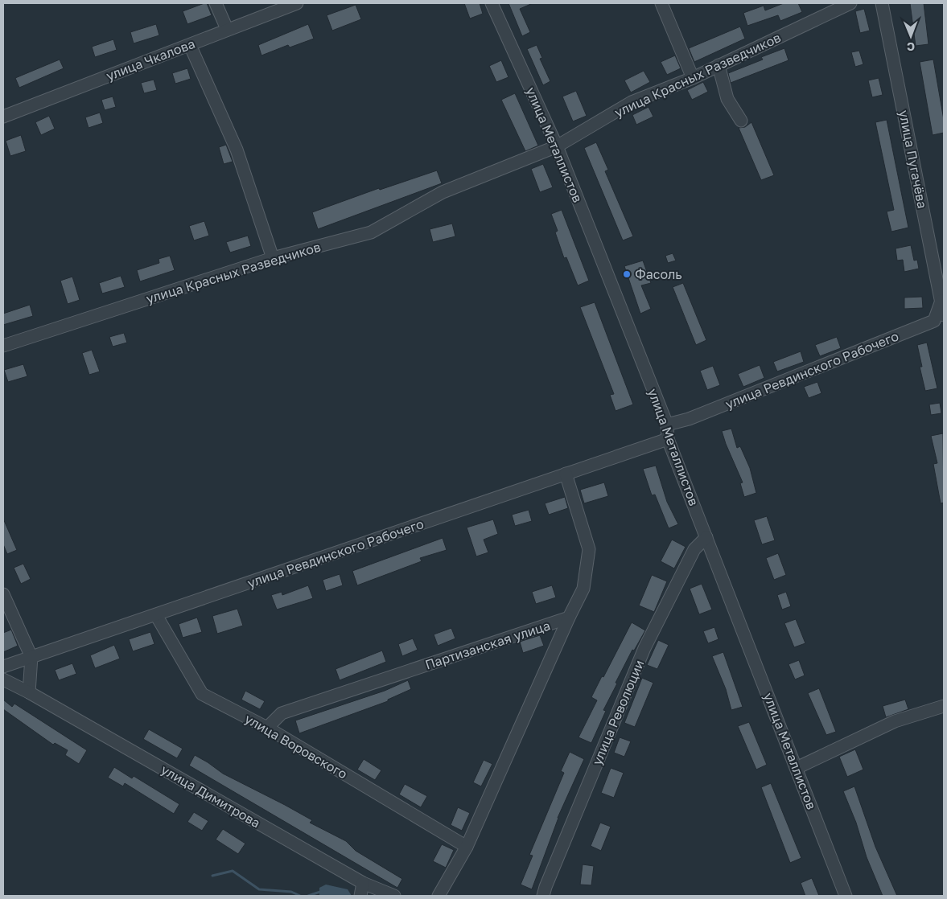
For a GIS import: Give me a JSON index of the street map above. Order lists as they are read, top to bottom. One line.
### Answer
{"streets":{"street":["улица Чкалова","улица Красных Разведчиков","улица Металлистов","улица Пугачёва","улица Ревдинского Рабочего","Партизанская улица","улица Революции","улица Воровского","улица Димитрова"]},"crossings":[["улица Красных Разведчиков","улица Металлистов"],["улица Металлистов","улица Ревдинского Рабочего"],["улица Металлистов","улица Революции"],["улица Пугачёва","улица Ревдинского Рабочего"],["улица Ревдинского Рабочего","улица Воровского"],["Партизанская улица","улица Воровского"]],"places":["Фасоль"],"north":"bottom"}
